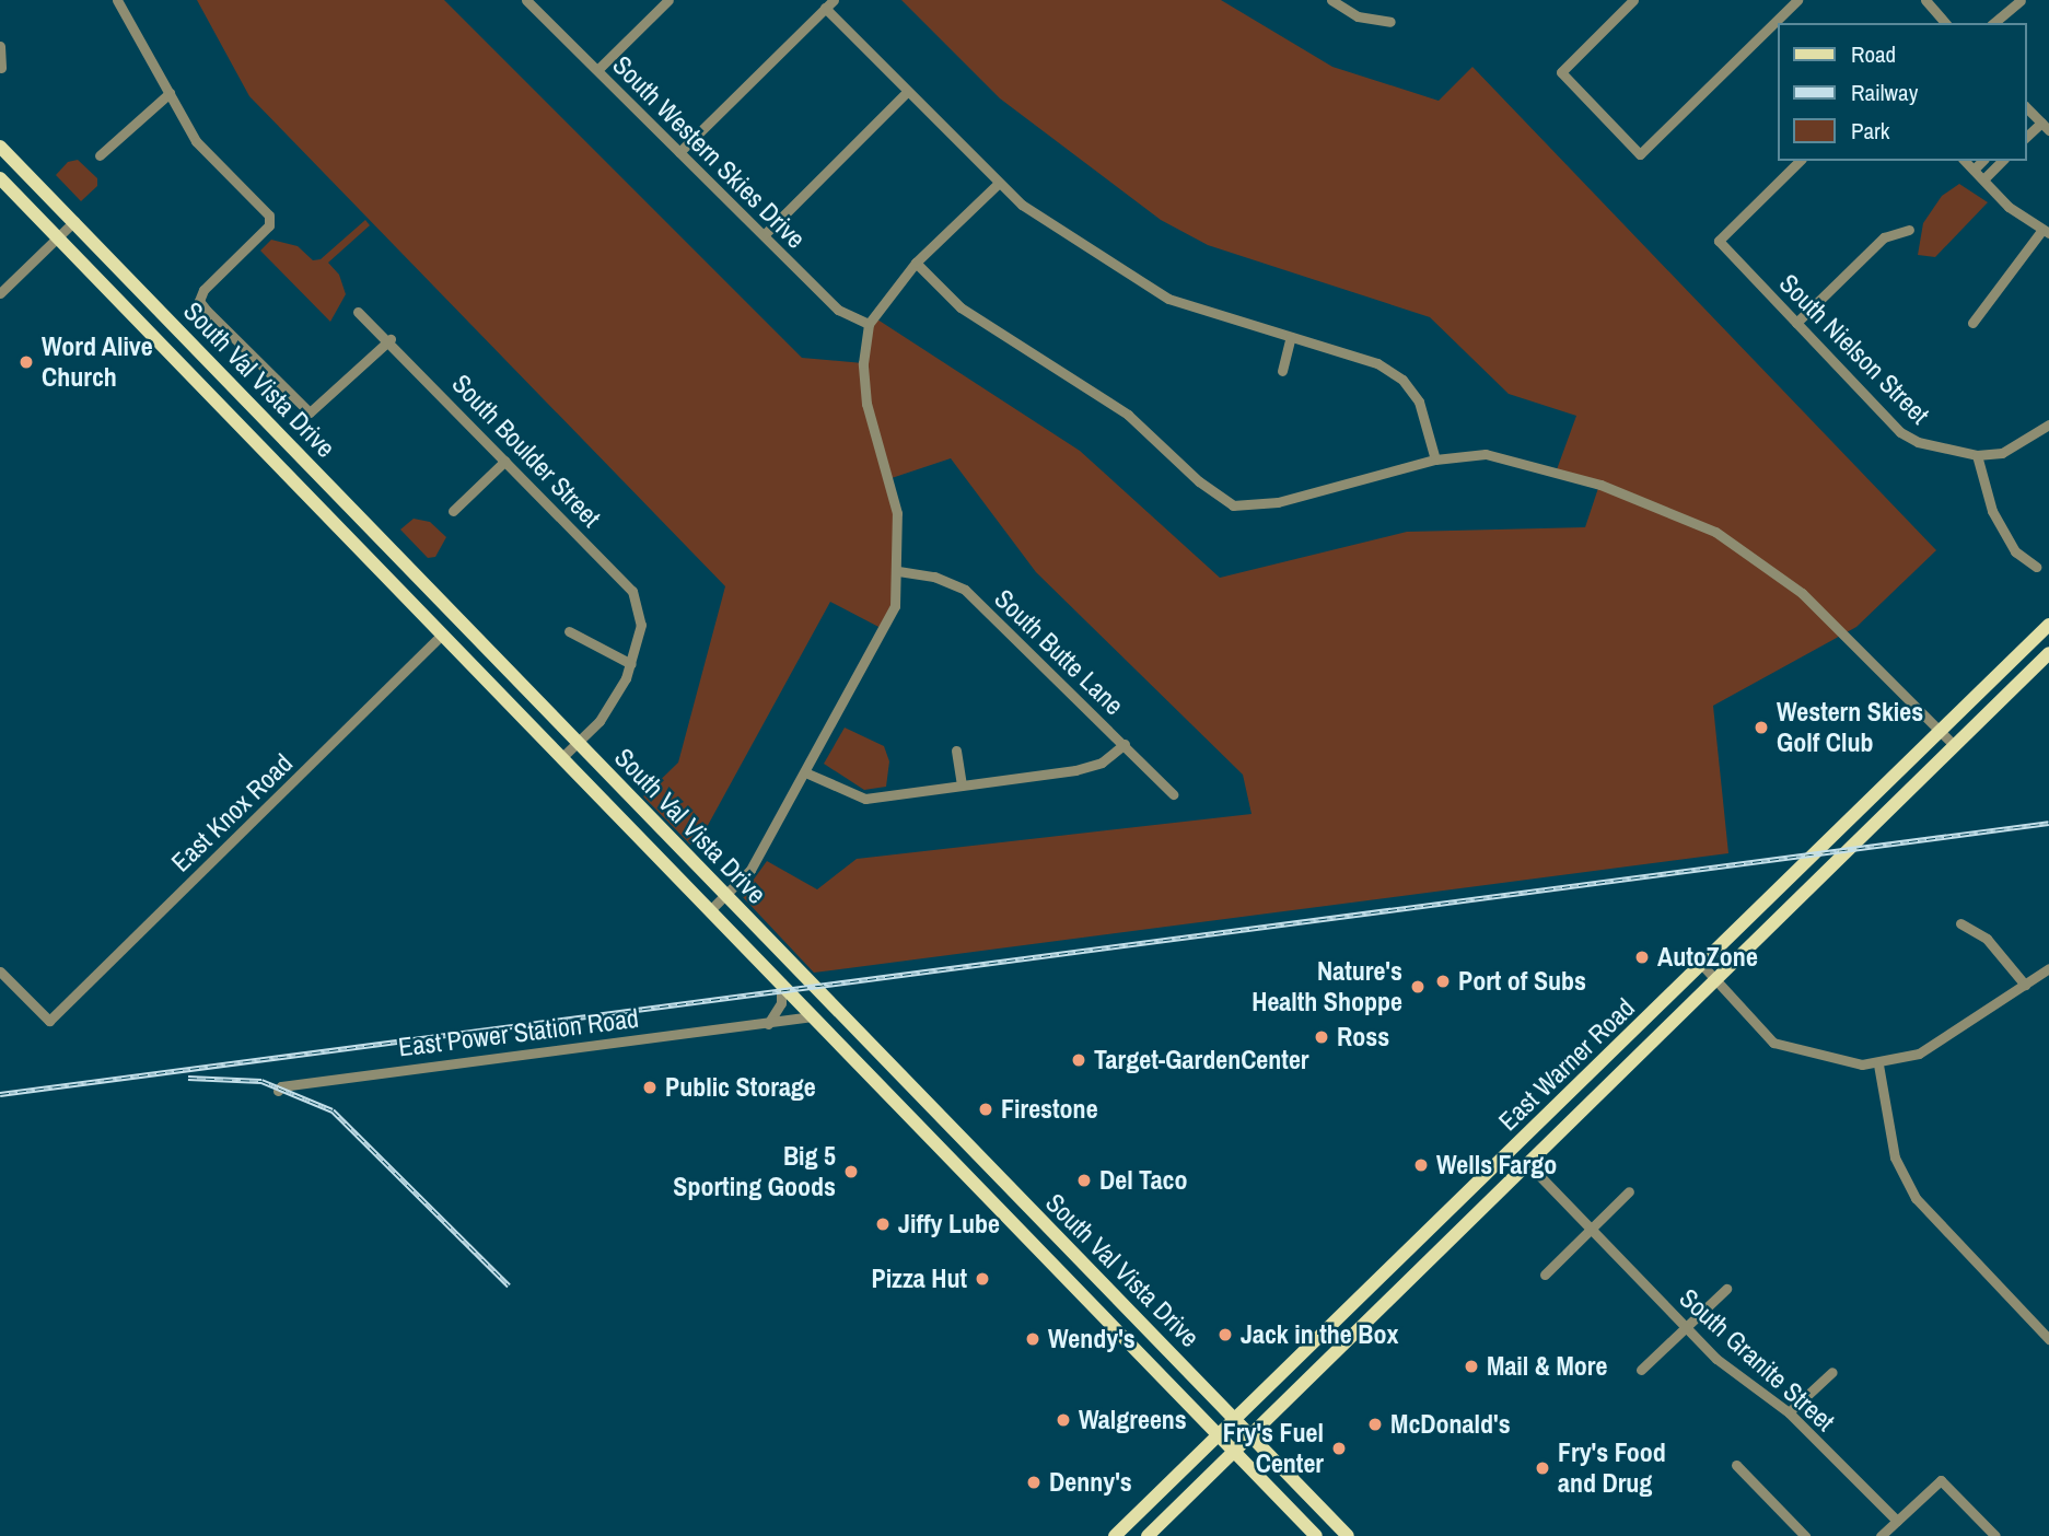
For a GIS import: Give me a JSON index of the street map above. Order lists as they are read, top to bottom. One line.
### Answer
{"streets":{"main road":["South Val Vista Drive","East Warner Road"],"street":["South Western Skies Drive","South Nielson Street","South Boulder Street","South Butte Lane","East Knox Road","East Power Station Road","South Granite Street"]},"crossings":[["South Val Vista Drive","East Knox Road"],["South Val Vista Drive","East Power Station Road"],["South Val Vista Drive","East Warner Road"],["East Warner Road","South Granite Street"]],"places":["Word Alive Church","Western Skies Golf Club","AutoZone","Port of Subs","Nature's Health Shoppe","Ross","Target-GardenCenter","Public Storage","Firestone","Wells Fargo","Big 5 Sporting Goods","Del Taco","Jiffy Lube","Pizza Hut","Jack in the Box","Wendy's","Mail & More","Walgreens","McDonald's","Fry's Fuel Center","Fry's Food and Drug","Denny's"],"legend":["Road","Railway","Park"]}
